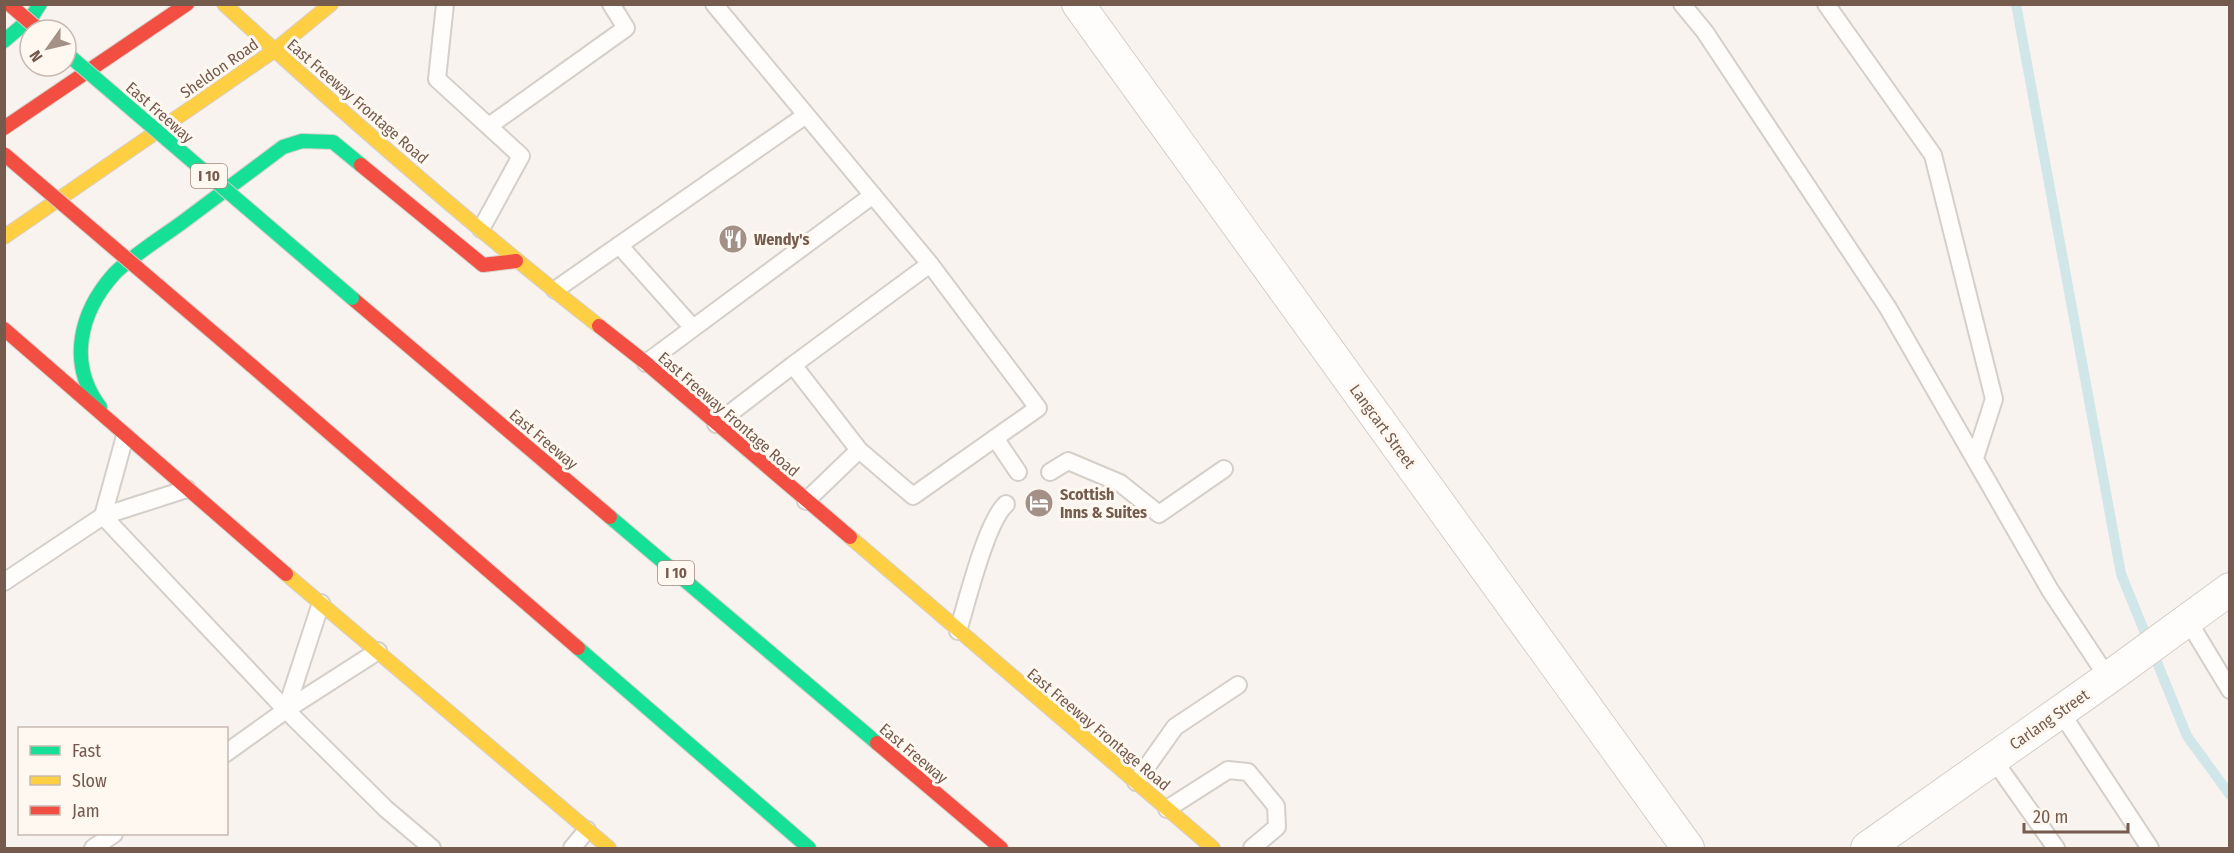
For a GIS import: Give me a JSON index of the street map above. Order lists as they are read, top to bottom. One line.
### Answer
{"streets":{"main road":["Sheldon Road","East Freeway Frontage Road","East Freeway","I 10"],"street":["Langcart Street","Carlang Street"]},"crossings":[["Sheldon Road","East Freeway Frontage Road"]],"places":{"restaurant":["Wendy's"],"hotel":["Scottish Inns & Suites"]},"legend":["Fast","Slow","Jam"],"scale_bar":"20 m","north":"bottom left"}
